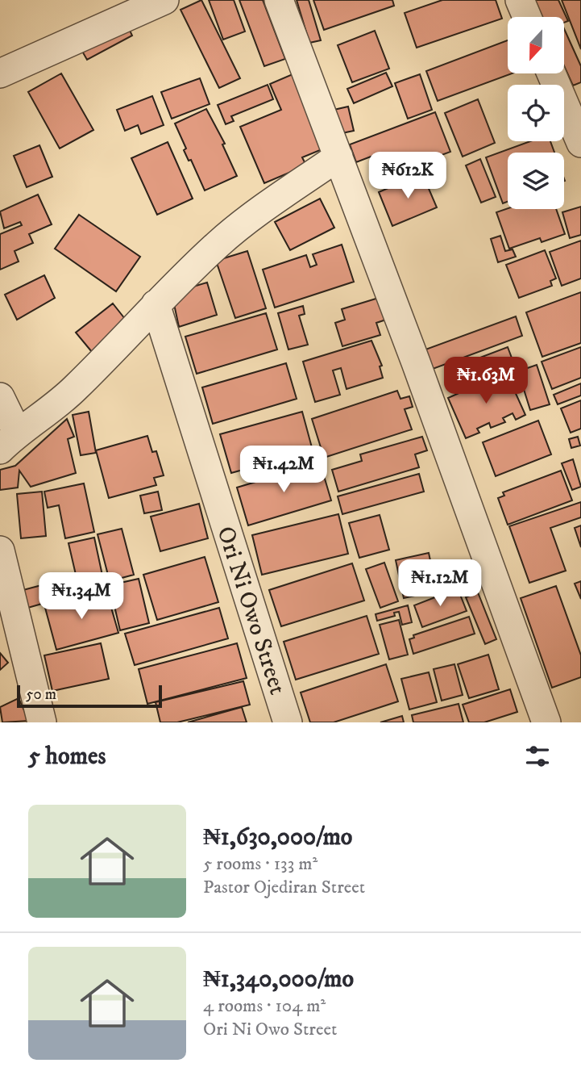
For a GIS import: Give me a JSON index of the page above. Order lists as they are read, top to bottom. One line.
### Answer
{"streets":{"street":["Ori Ni Owo Street"]},"scale_bar":"50 m","north":"bottom","page":{"price":["₦612K","₦1.63M","₦1.42M","₦1.12M","₦1.34M"],"scale":"50 m","heading":"5 homes","list":[{"name":"₦1,630,000/mo","note":"5 rooms · 133 m² · Pastor Ojediran Street"},{"name":"₦1,340,000/mo","note":"4 rooms · 104 m² · Ori Ni Owo Street"}]}}
